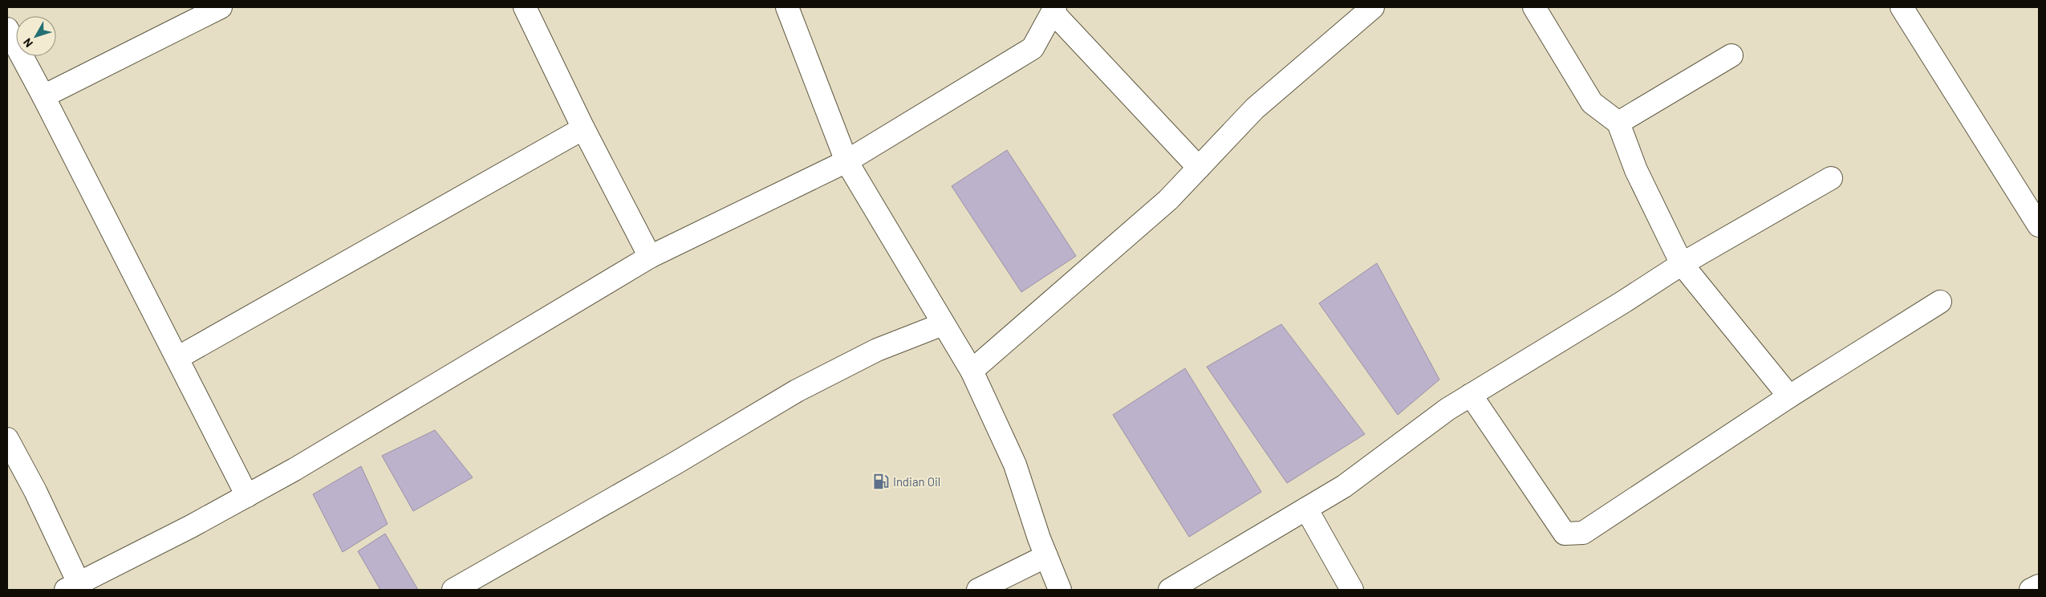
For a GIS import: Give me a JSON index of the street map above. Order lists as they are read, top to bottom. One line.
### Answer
{"places":{"fuel station":["Indian Oil"]},"north":"bottom left"}
